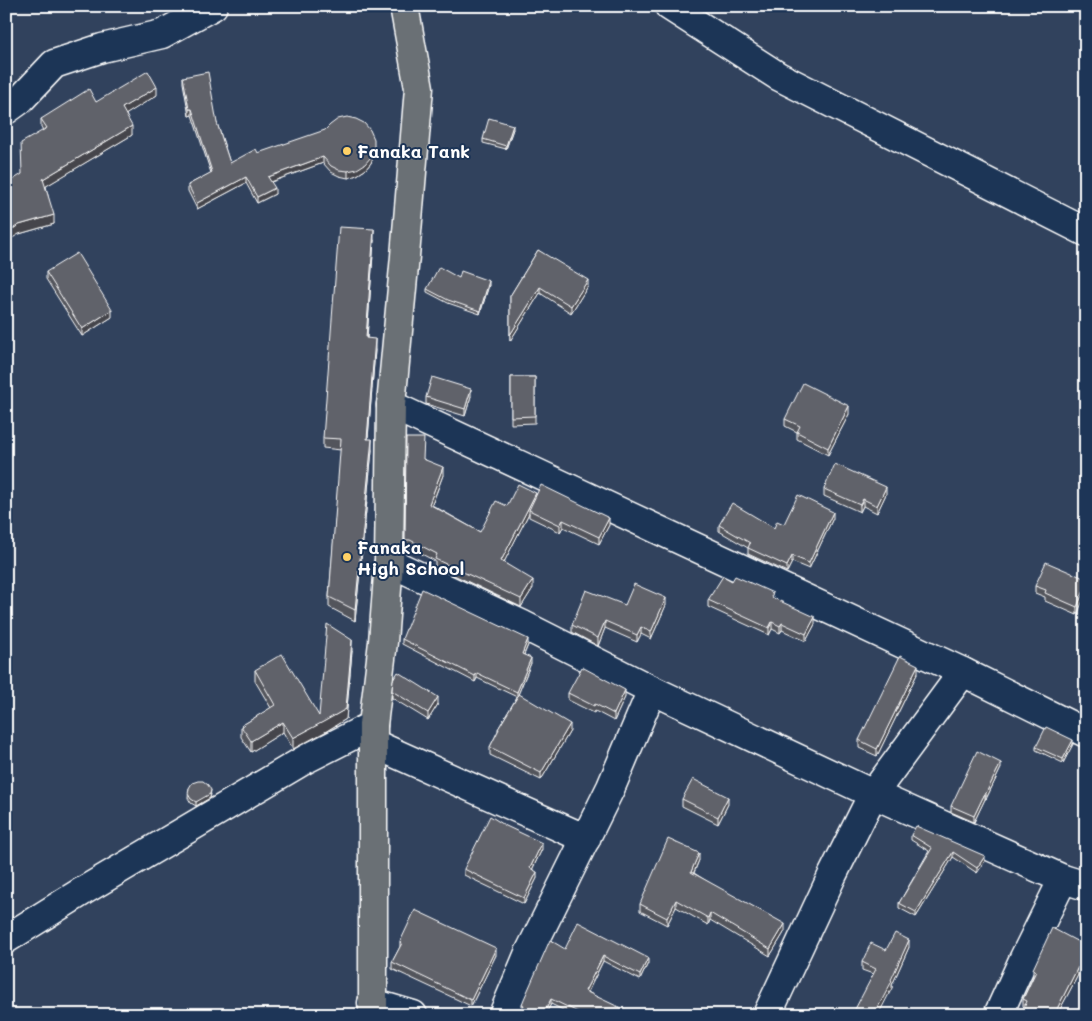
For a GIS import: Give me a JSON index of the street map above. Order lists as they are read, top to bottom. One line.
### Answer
{"places":["Fanaka Tank","Fanaka High School"]}
